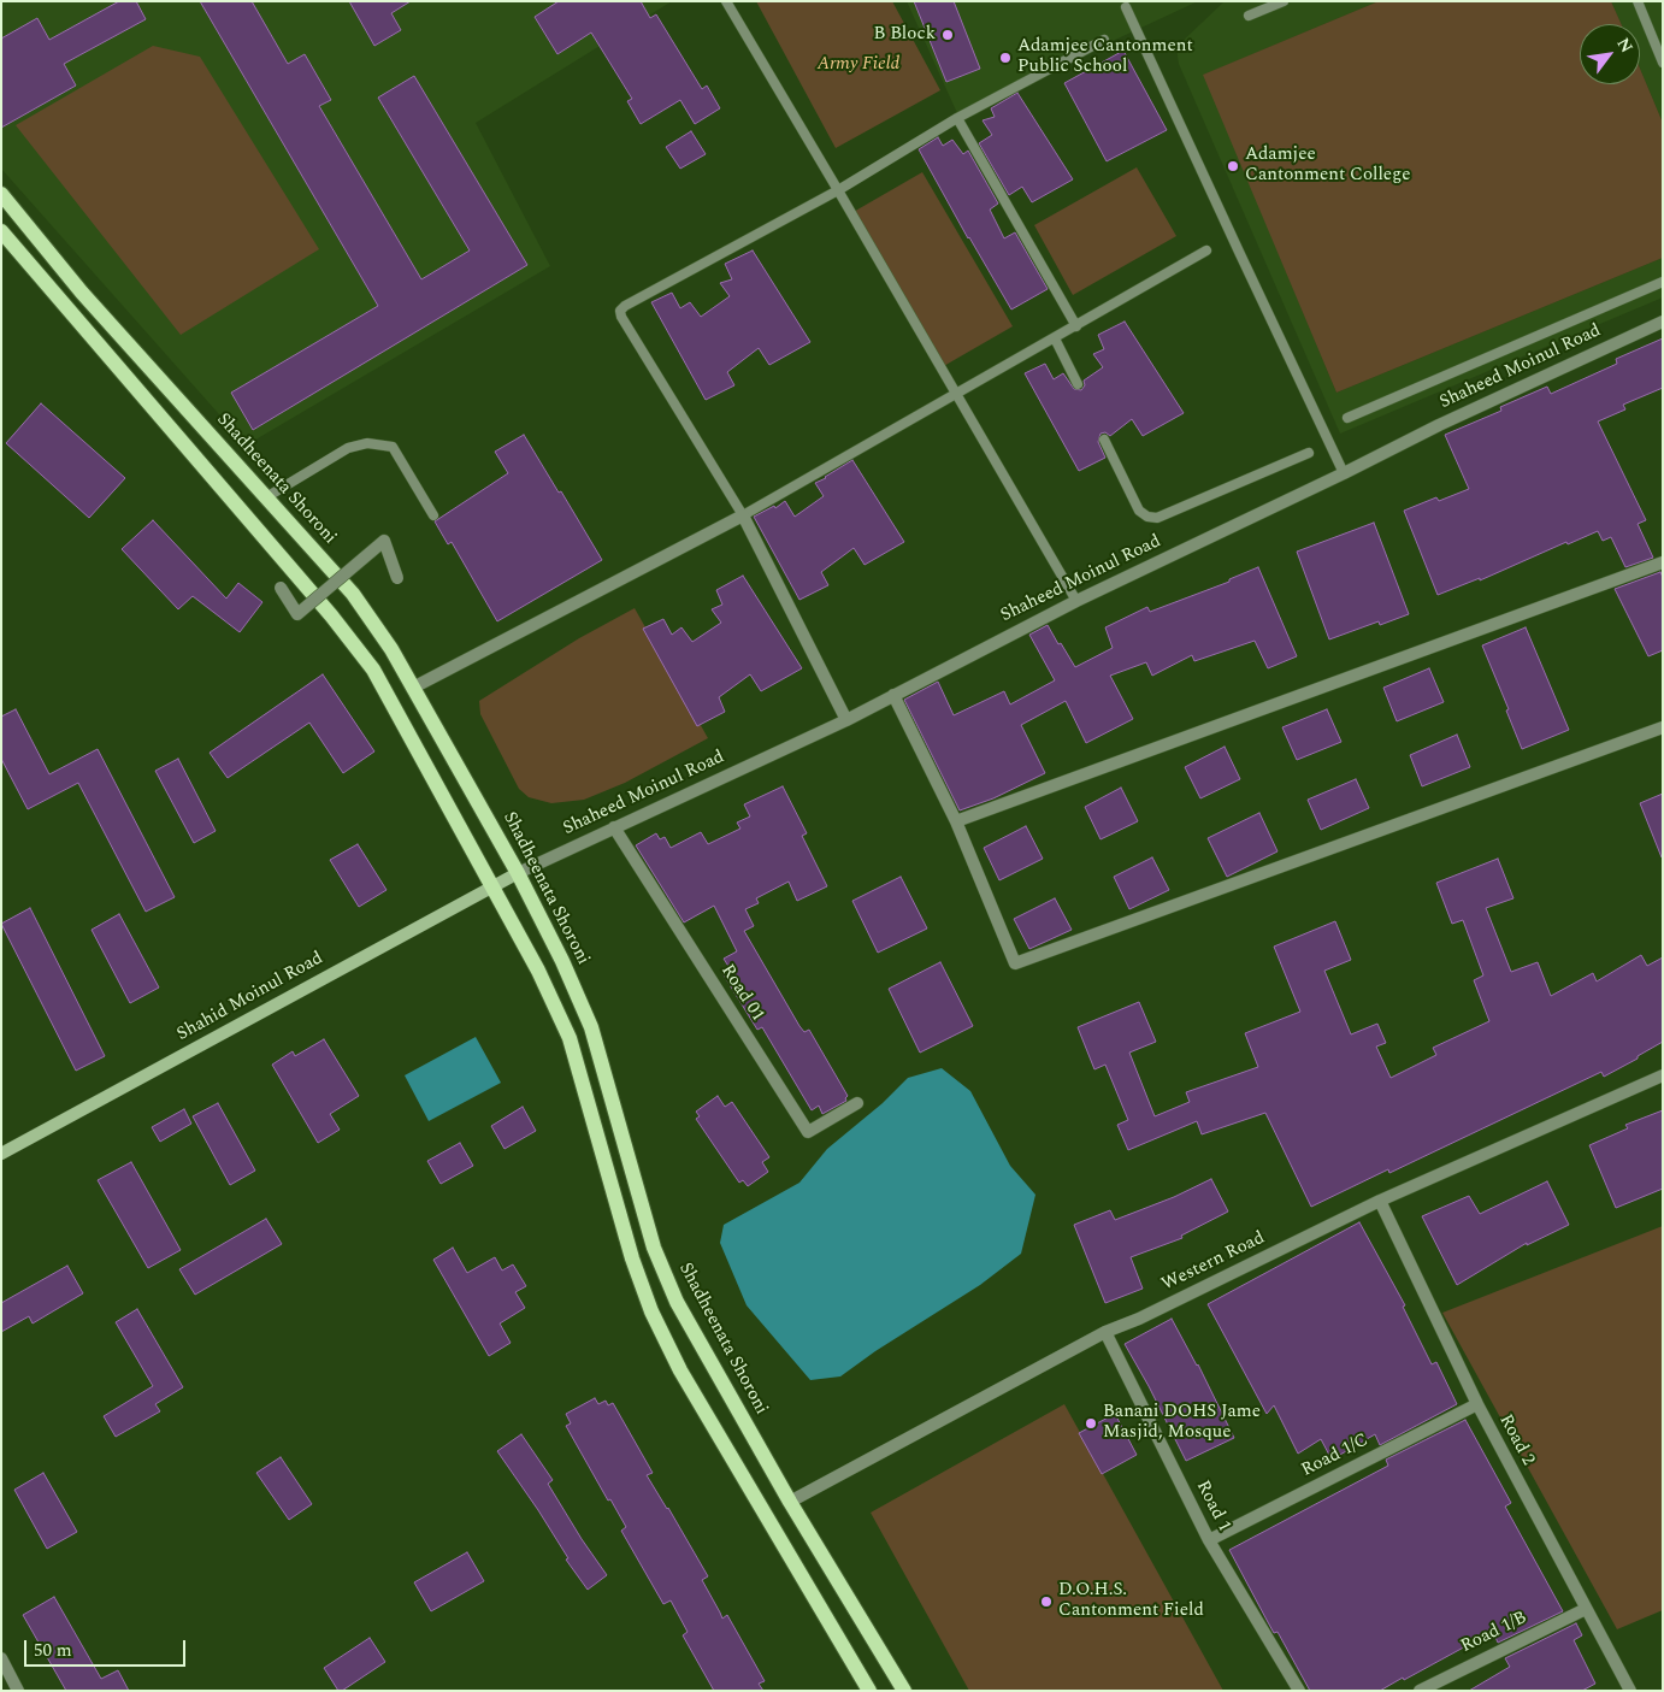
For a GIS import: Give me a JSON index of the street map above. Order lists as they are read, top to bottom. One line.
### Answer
{"streets":{"main road":["Shadheenata Shoroni"],"street":["Shaheed Moinul Road","Road 01","Shahid Moinul Road","Western Road","Road 2","Road 1/C","Road 1","Road 1/B"]},"crossings":[["Shaheed Moinul Road","Shadheenata Shoroni"],["Shaheed Moinul Road","Road 01"],["Shaheed Moinul Road","Shahid Moinul Road"],["Shadheenata Shoroni","Shahid Moinul Road"],["Shadheenata Shoroni","Western Road"],["Western Road","Road 2"],["Western Road","Road 1"],["Road 2","Road 1/C"],["Road 2","Road 1/B"],["Road 1/C","Road 1"]],"parks":["Army Field"],"places":["B Block","Adamjee Cantonment Public School","Adamjee Cantonment College","Banani DOHS Jame Masjid, Mosque","D.O.H.S. Cantonment Field"],"scale_bar":"50 m","north":"top right"}
